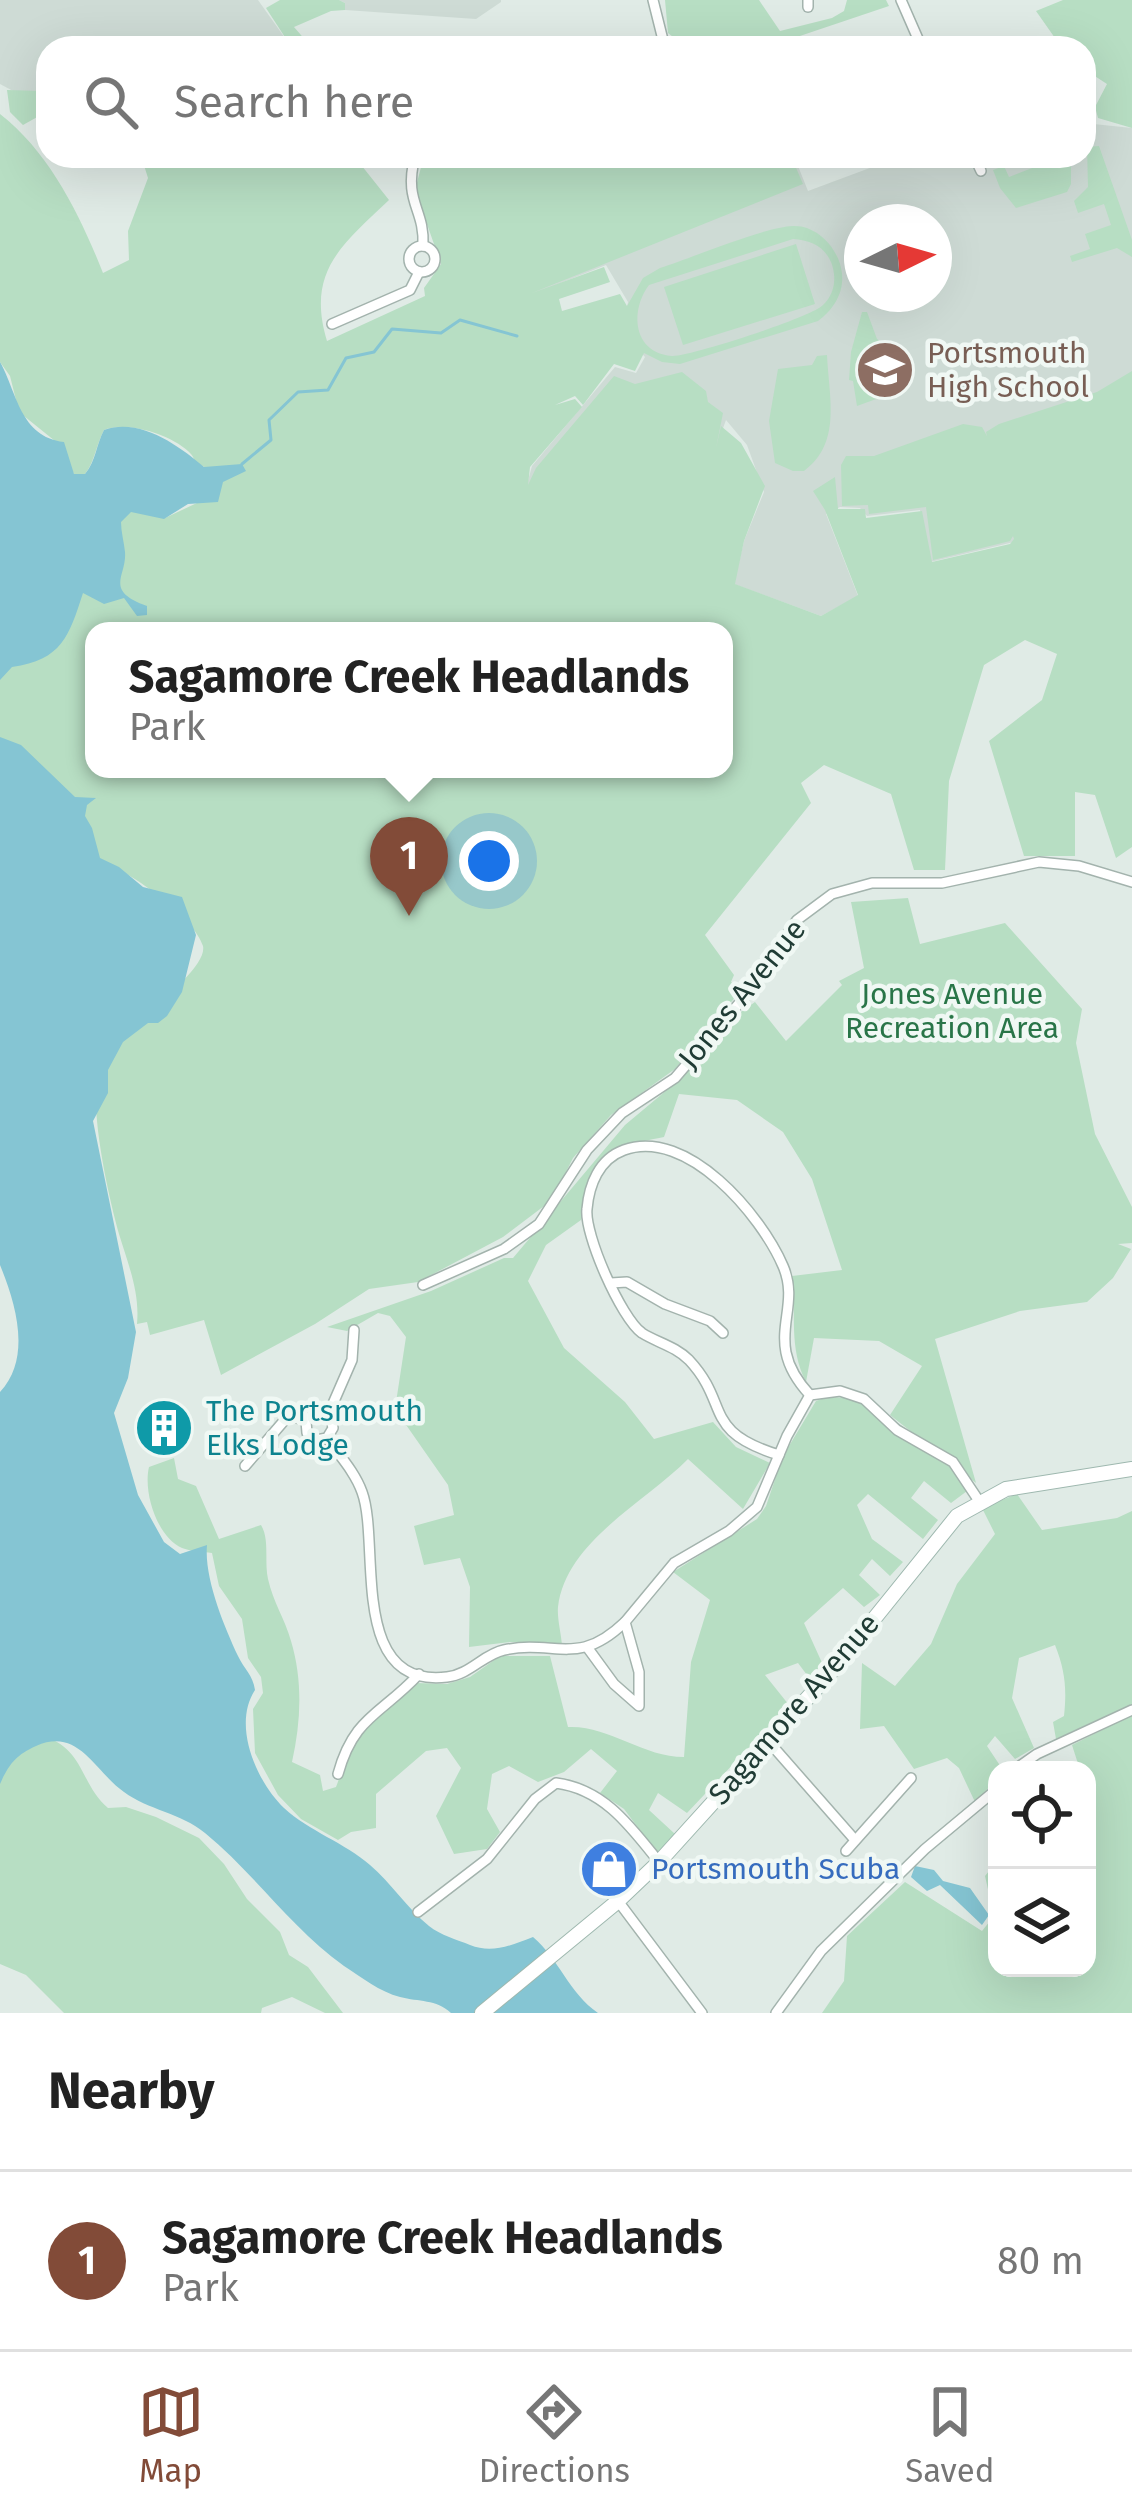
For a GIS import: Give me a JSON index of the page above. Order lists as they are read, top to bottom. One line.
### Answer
{"streets":{"main road":["Sagamore Avenue"],"street":["Jones Avenue"]},"parks":["Jones Avenue Recreation Area"],"places":{"school or university":["Portsmouth High School"],"building":["The Portsmouth Elks Lodge"],"shop":["Portsmouth Scuba"]},"north":"right","page":{"search":"Search here","popup":["Sagamore Creek Headlands","Park"],"pins":"1","heading":"Nearby","list":[{"mark":"1","name":"Sagamore Creek Headlands","note":"Park","value":"80 m"}],"nav":["Map","Directions","Saved"]}}
